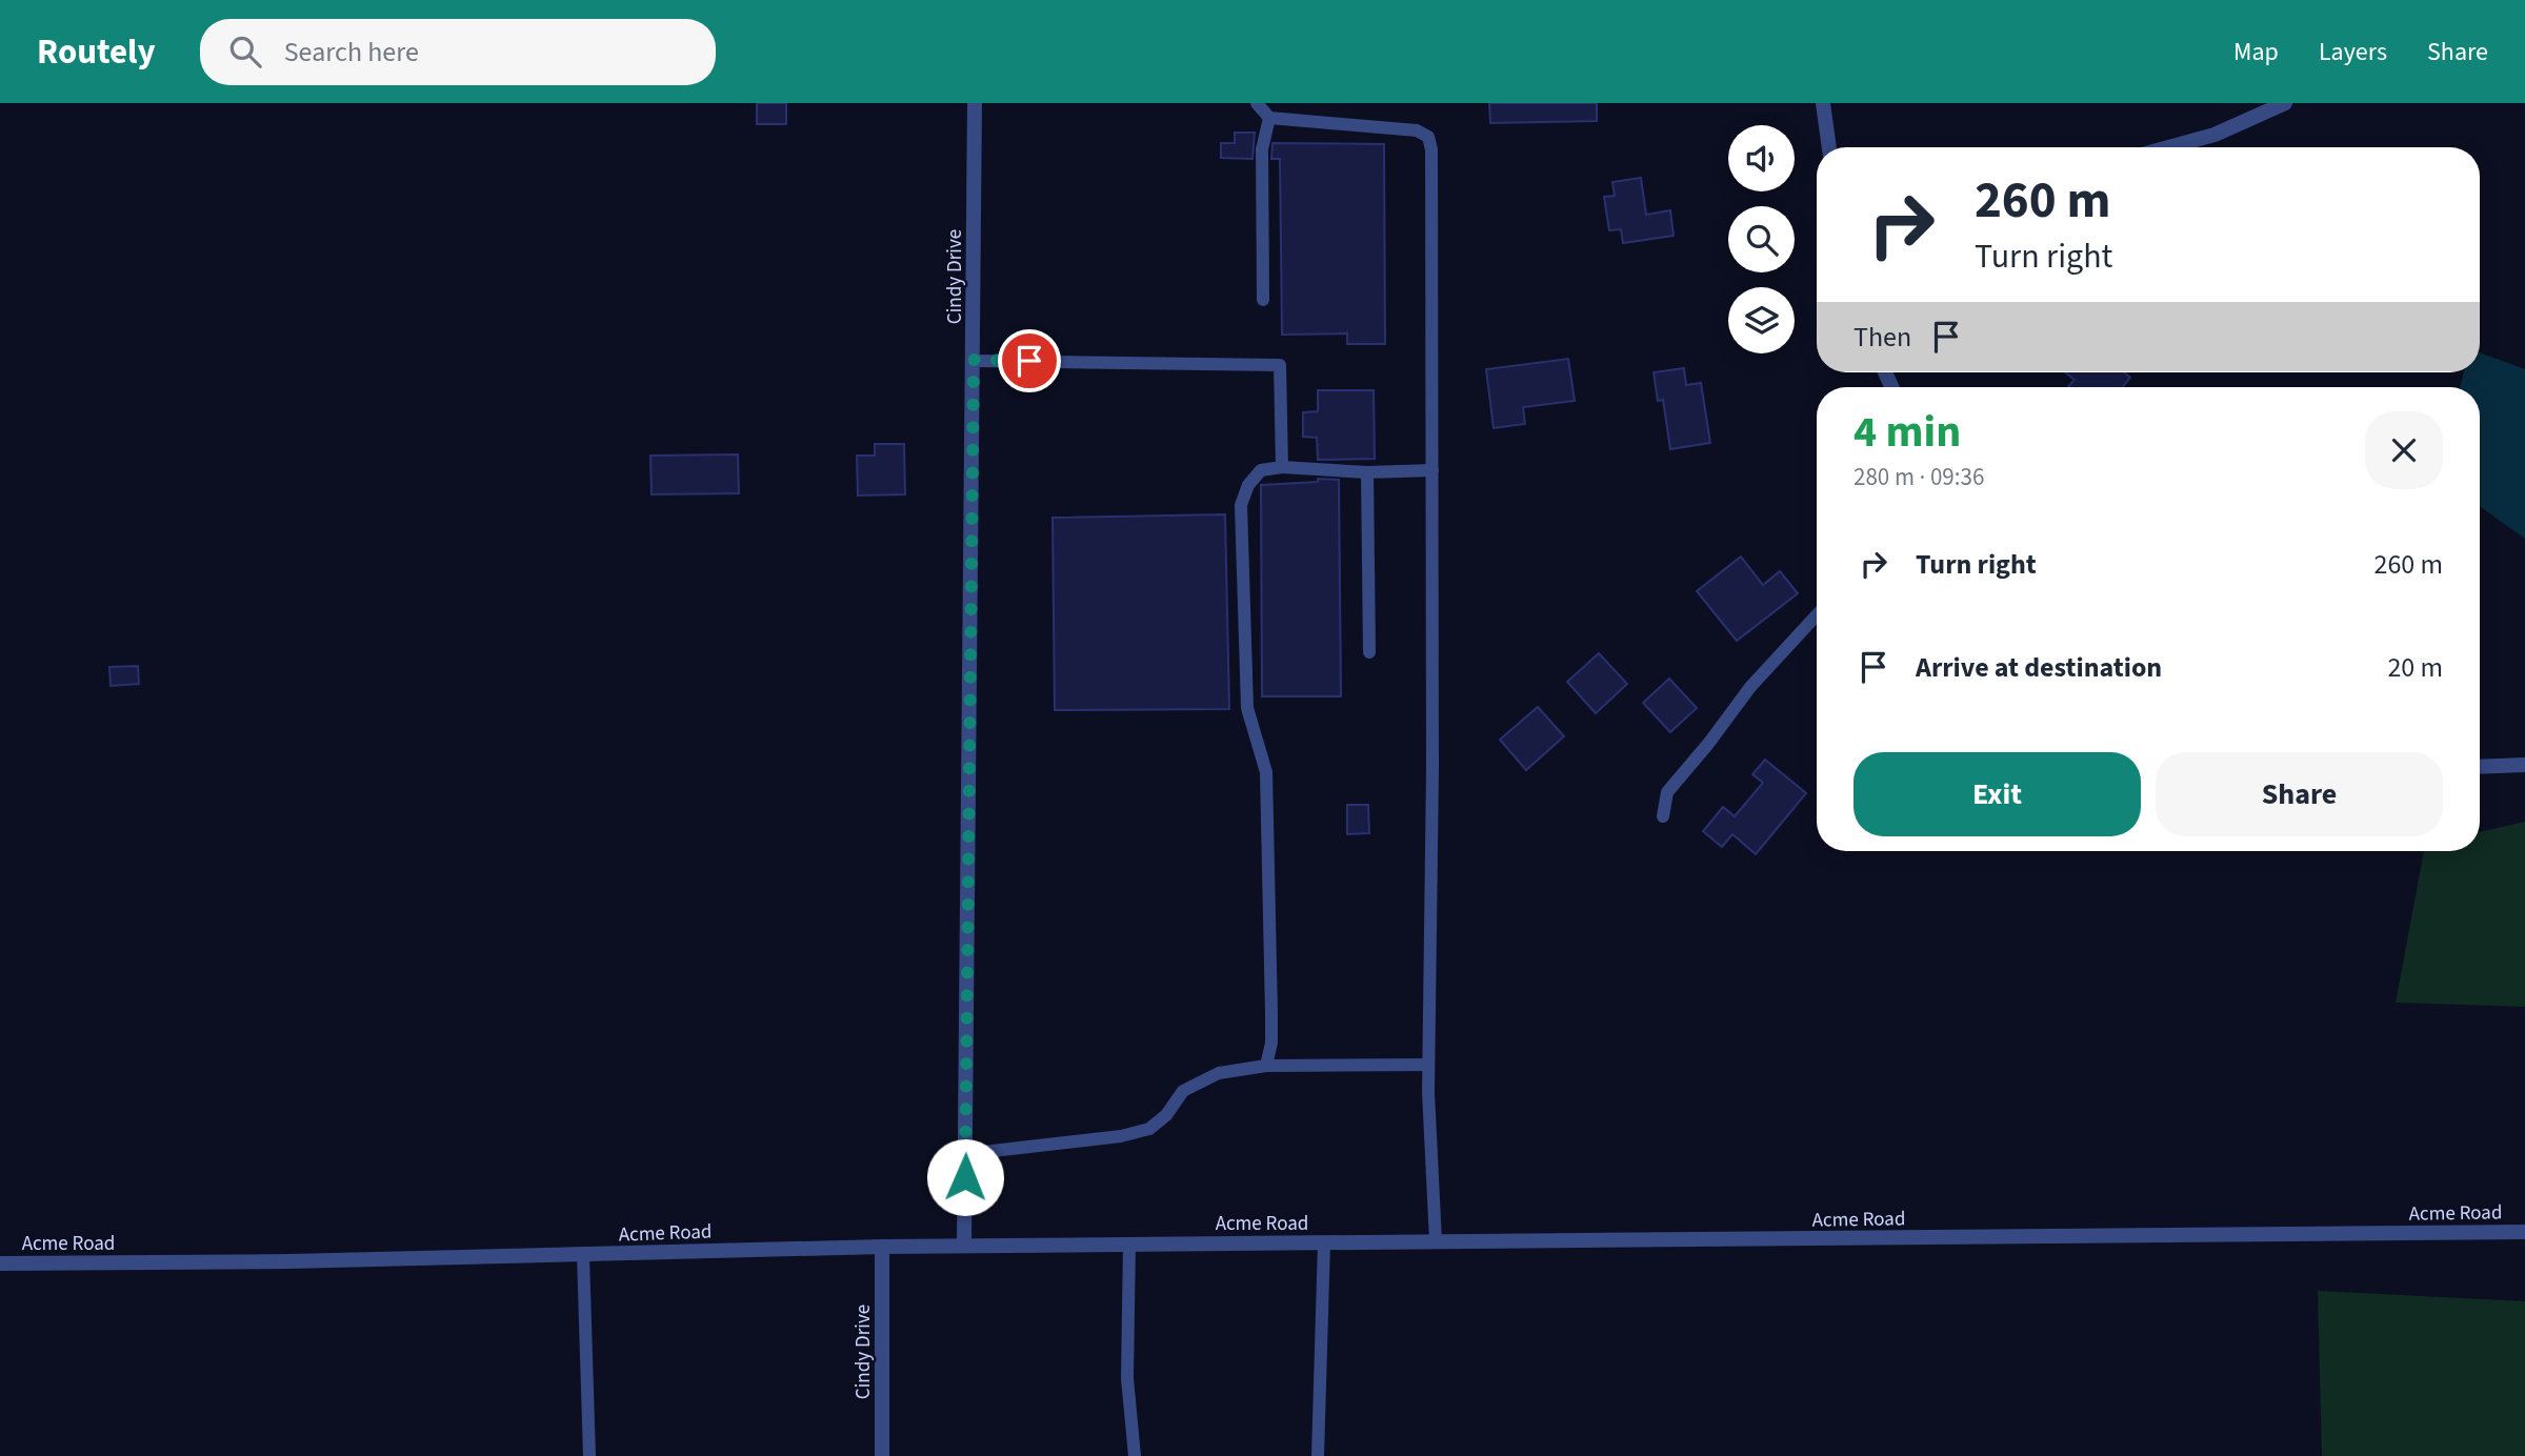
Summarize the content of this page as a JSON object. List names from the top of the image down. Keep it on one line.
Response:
{"streets":{"street":["Cindy Drive","Acme Road"]},"crossings":[["Cindy Drive","Acme Road"]],"page":{"header":"Routely","search":"Search here","nav":["Map","Layers","Share"],"turn":["260 m","Turn right"],"then":"Then","heading":["4 min","280 m · 09:36"],"list":[{"name":"Turn right","value":"260 m"},{"name":"Arrive at destination","value":"20 m"}],"buttons":["Exit","Share"]}}
